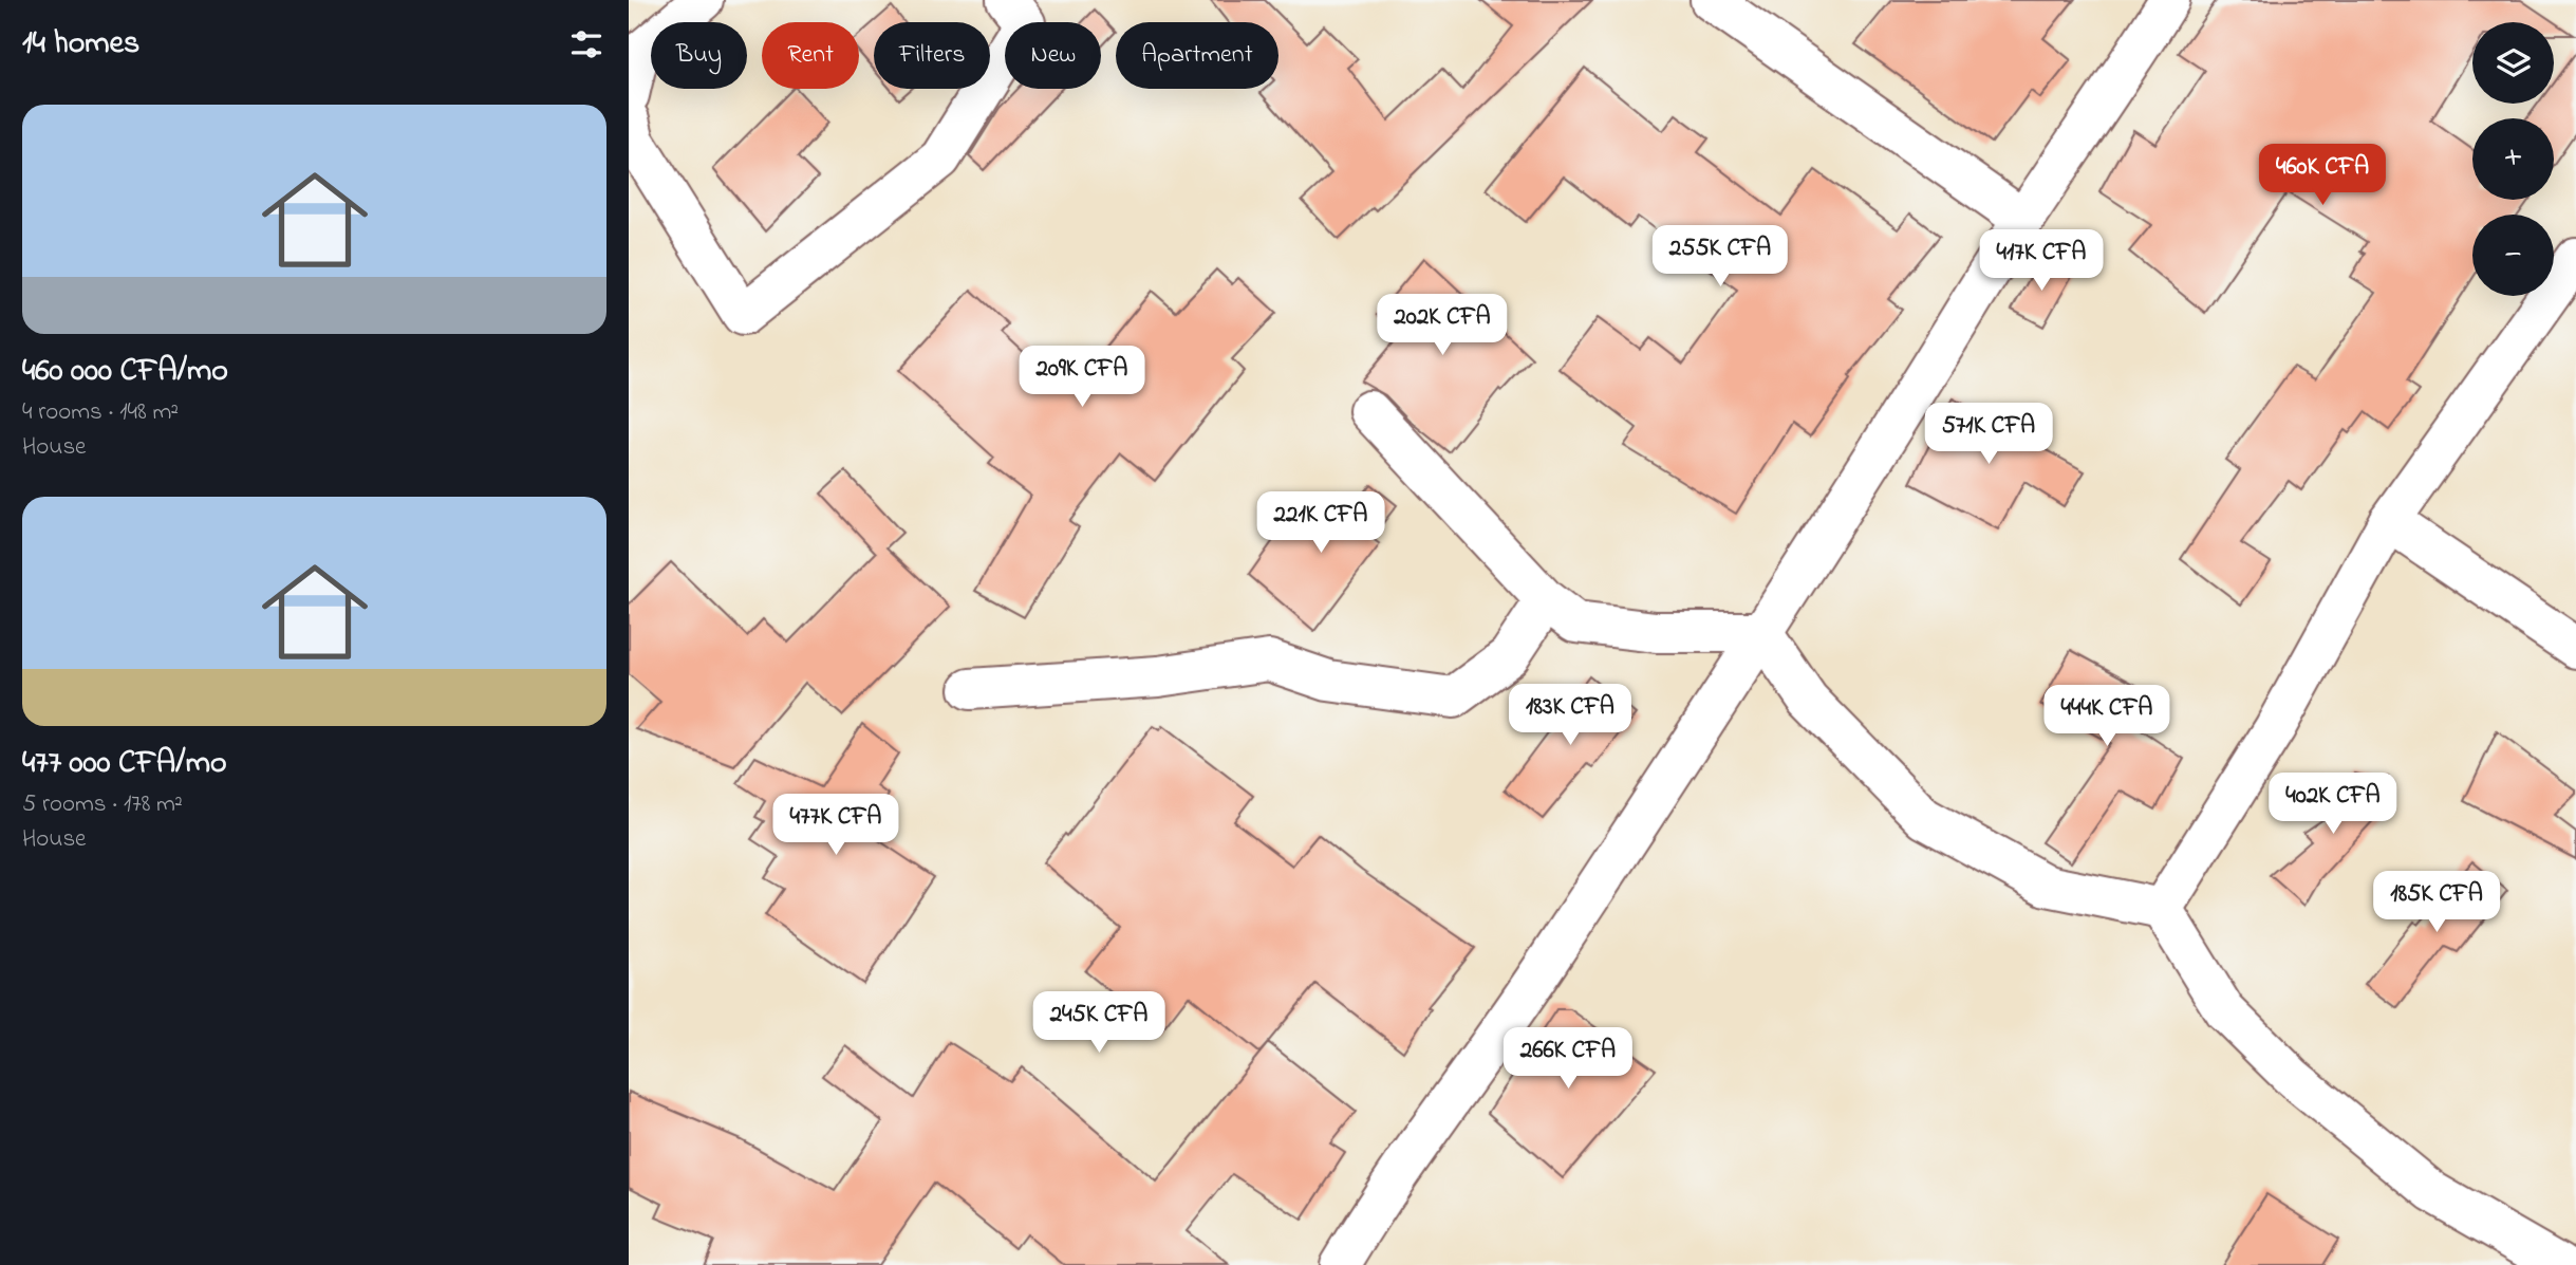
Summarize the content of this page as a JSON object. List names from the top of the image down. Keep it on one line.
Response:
{"page":{"heading":"14 homes","map_buttons":["+","−"],"chip":["Buy","Rent","Filters","New","Apartment"],"list":[{"name":"460 000 CFA/mo","note":"4 rooms · 148 m² · House"},{"name":"477 000 CFA/mo","note":"5 rooms · 178 m² · House"}],"price":["460K CFA","255K CFA","417K CFA","202K CFA","209K CFA","571K CFA","221K CFA","183K CFA","444K CFA","402K CFA","477K CFA","185K CFA","245K CFA","266K CFA"]}}
